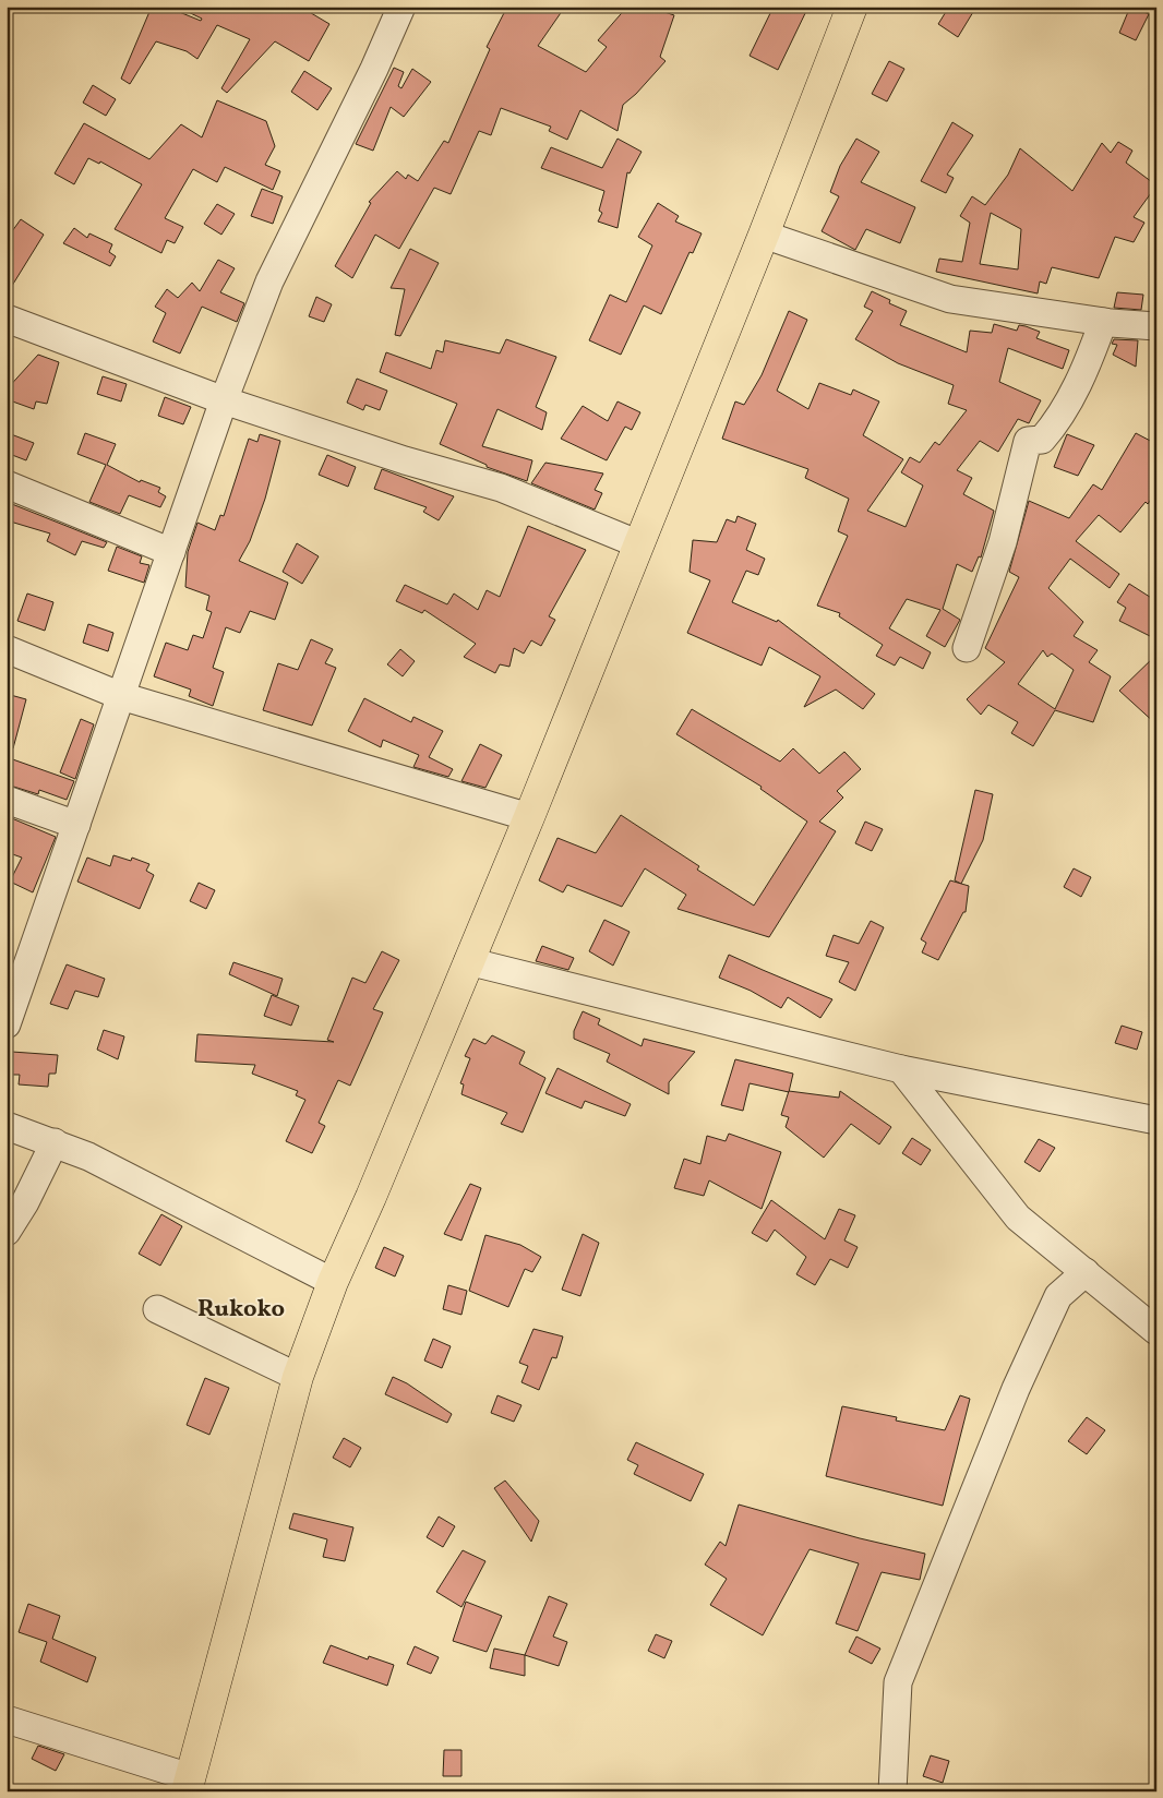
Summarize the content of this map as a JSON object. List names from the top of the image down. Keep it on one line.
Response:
{"districts":["Rukoko"]}
